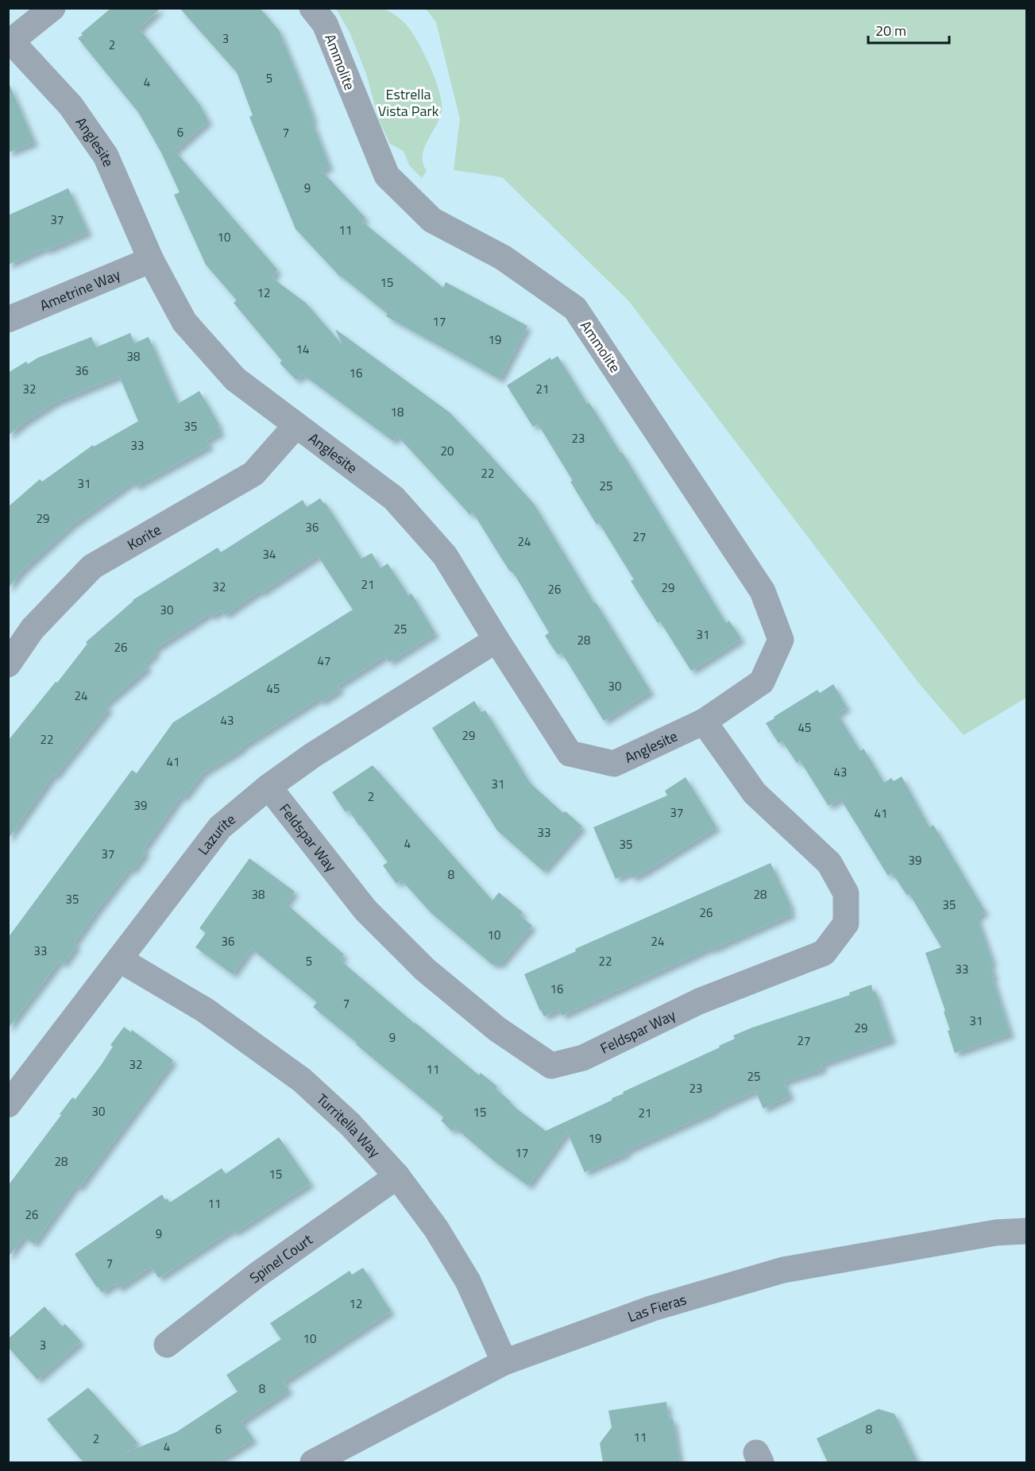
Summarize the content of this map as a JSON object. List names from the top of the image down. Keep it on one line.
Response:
{"streets":{"street":["Ammolite","Anglesite","Ametrine Way","Korite","Lazurite","Feldspar Way","Turritella Way","Spinel Court","Las Fieras"]},"crossings":[["Ammolite","Anglesite"],["Ammolite","Feldspar Way"],["Anglesite","Ametrine Way"],["Anglesite","Korite"],["Anglesite","Lazurite"],["Anglesite","Feldspar Way"],["Lazurite","Feldspar Way"],["Lazurite","Turritella Way"],["Turritella Way","Spinel Court"],["Turritella Way","Las Fieras"]],"parks":["Estrella Vista Park"],"house_numbers":["3","2","5","4","6","7","9","37","11","10","15","12","17","19","14","38","36","16","32","21","18","35","23","33","20","22","31","25","29","36","27","24","34","21","32","29","26","30","25","31","28","26","47","30","45","24","43","45","29","22","41","43","31","2","39","37","41","33","4","35","37","39","8","38","28","35","35","26","10","36","24","33","5","22","33","16","7","31","29","9","27","32","11","25","23","30","15","21","19","17","28","15","11","26","9","7","12","10","3","8","6","8","11","2","4"],"scale_bar":"20 m"}
